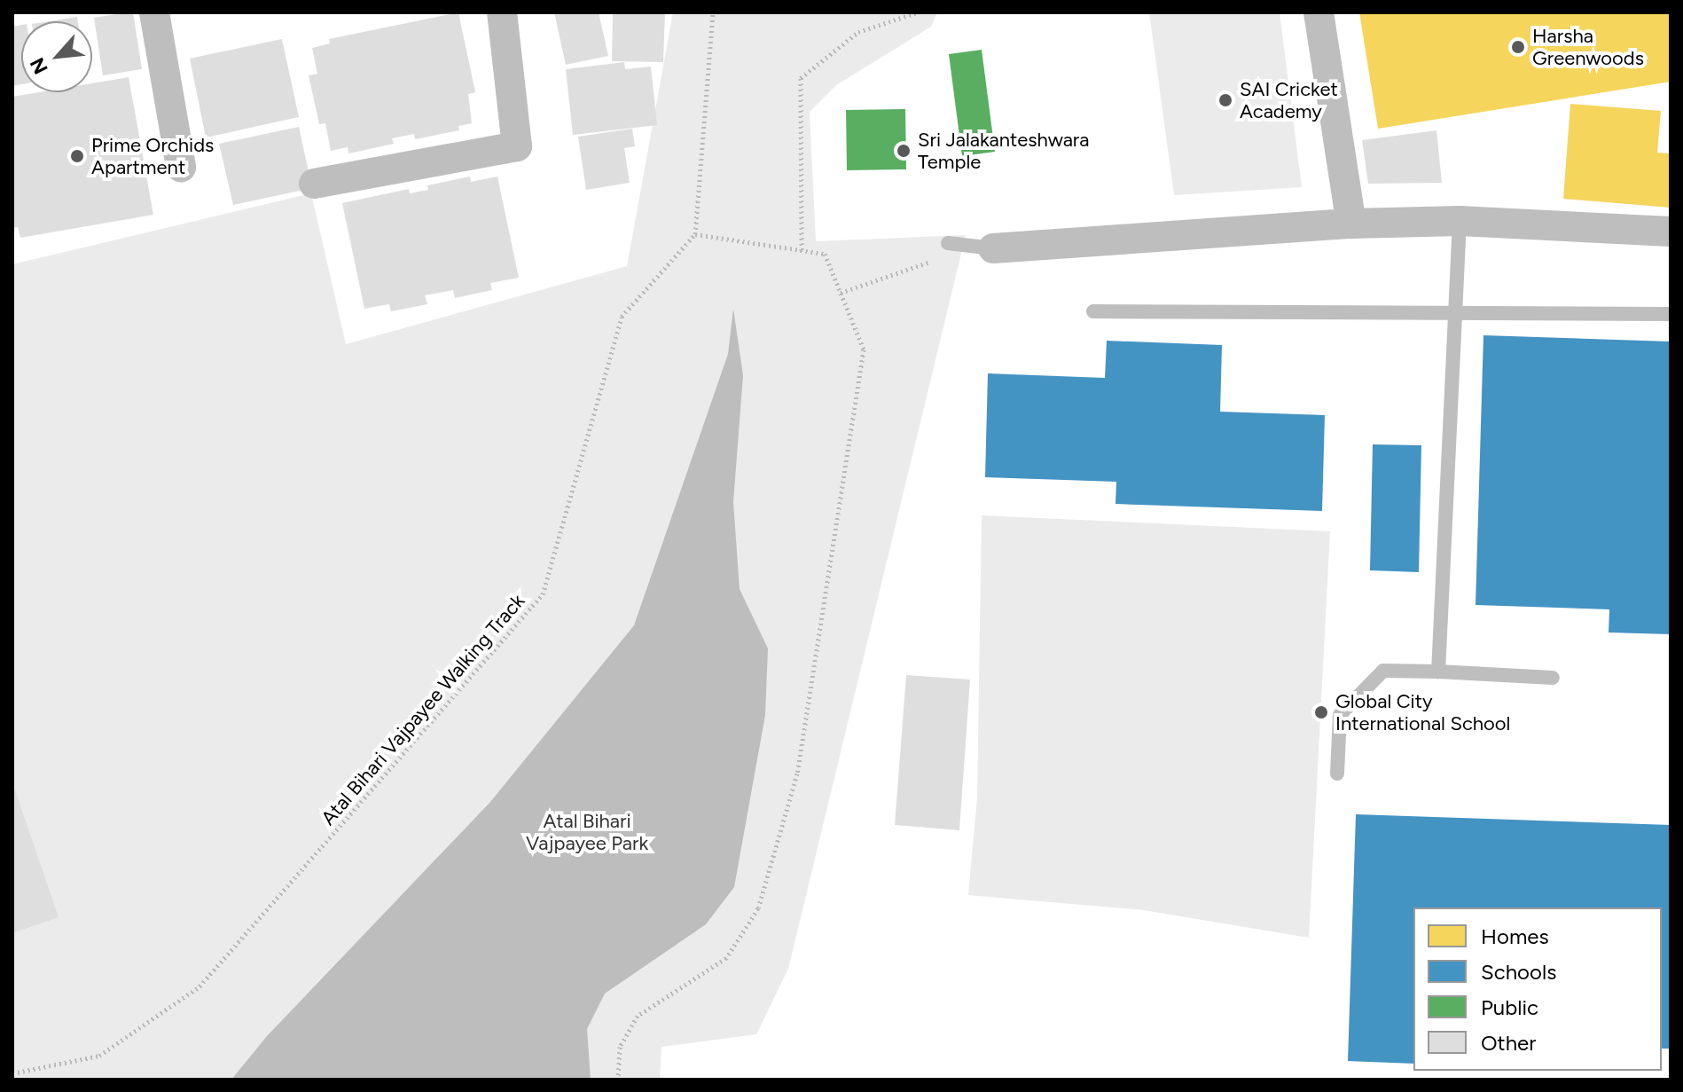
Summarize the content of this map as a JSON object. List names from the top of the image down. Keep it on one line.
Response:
{"streets":{"path":["Atal Bihari Vajpayee Walking Track"]},"parks":["Atal Bihari Vajpayee Park"],"places":["Harsha Greenwoods","SAI Cricket Academy","Sri Jalakanteshwara Temple","Prime Orchids Apartment","Global City International School"],"legend":["Homes","Schools","Public","Other"],"north":"bottom left"}
